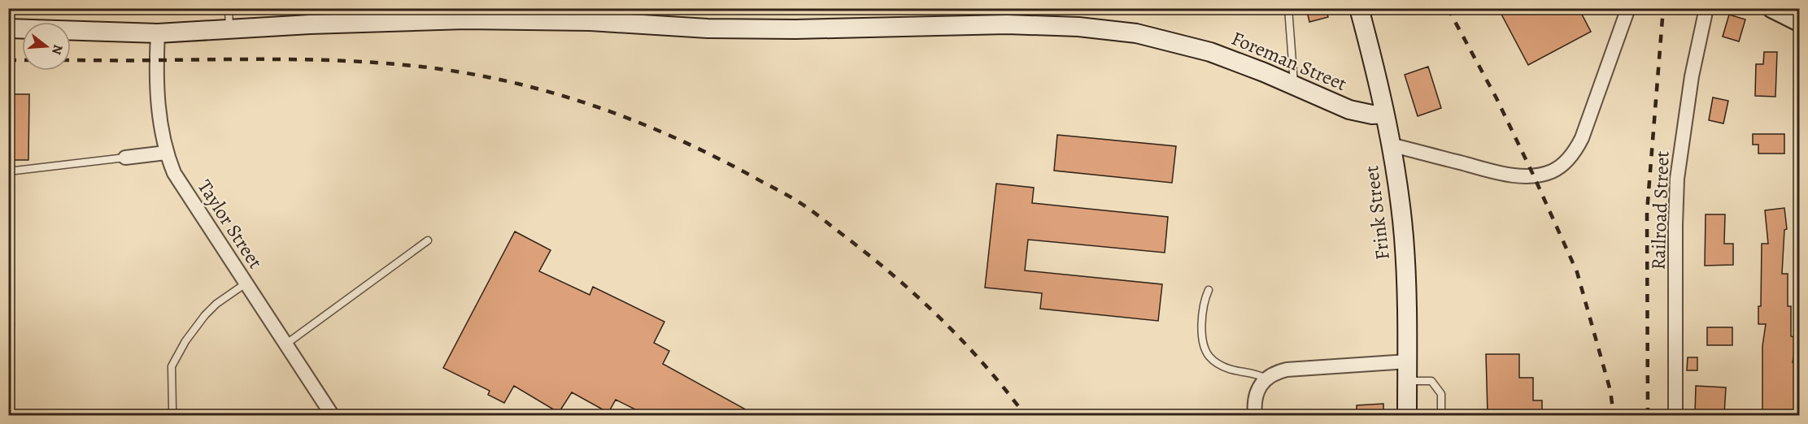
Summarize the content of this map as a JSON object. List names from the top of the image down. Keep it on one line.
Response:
{"streets":{"street":["Foreman Street","Railroad Street","Frink Street","Taylor Street"]},"crossings":[["Foreman Street","Frink Street"],["Foreman Street","Taylor Street"]],"north":"right"}
